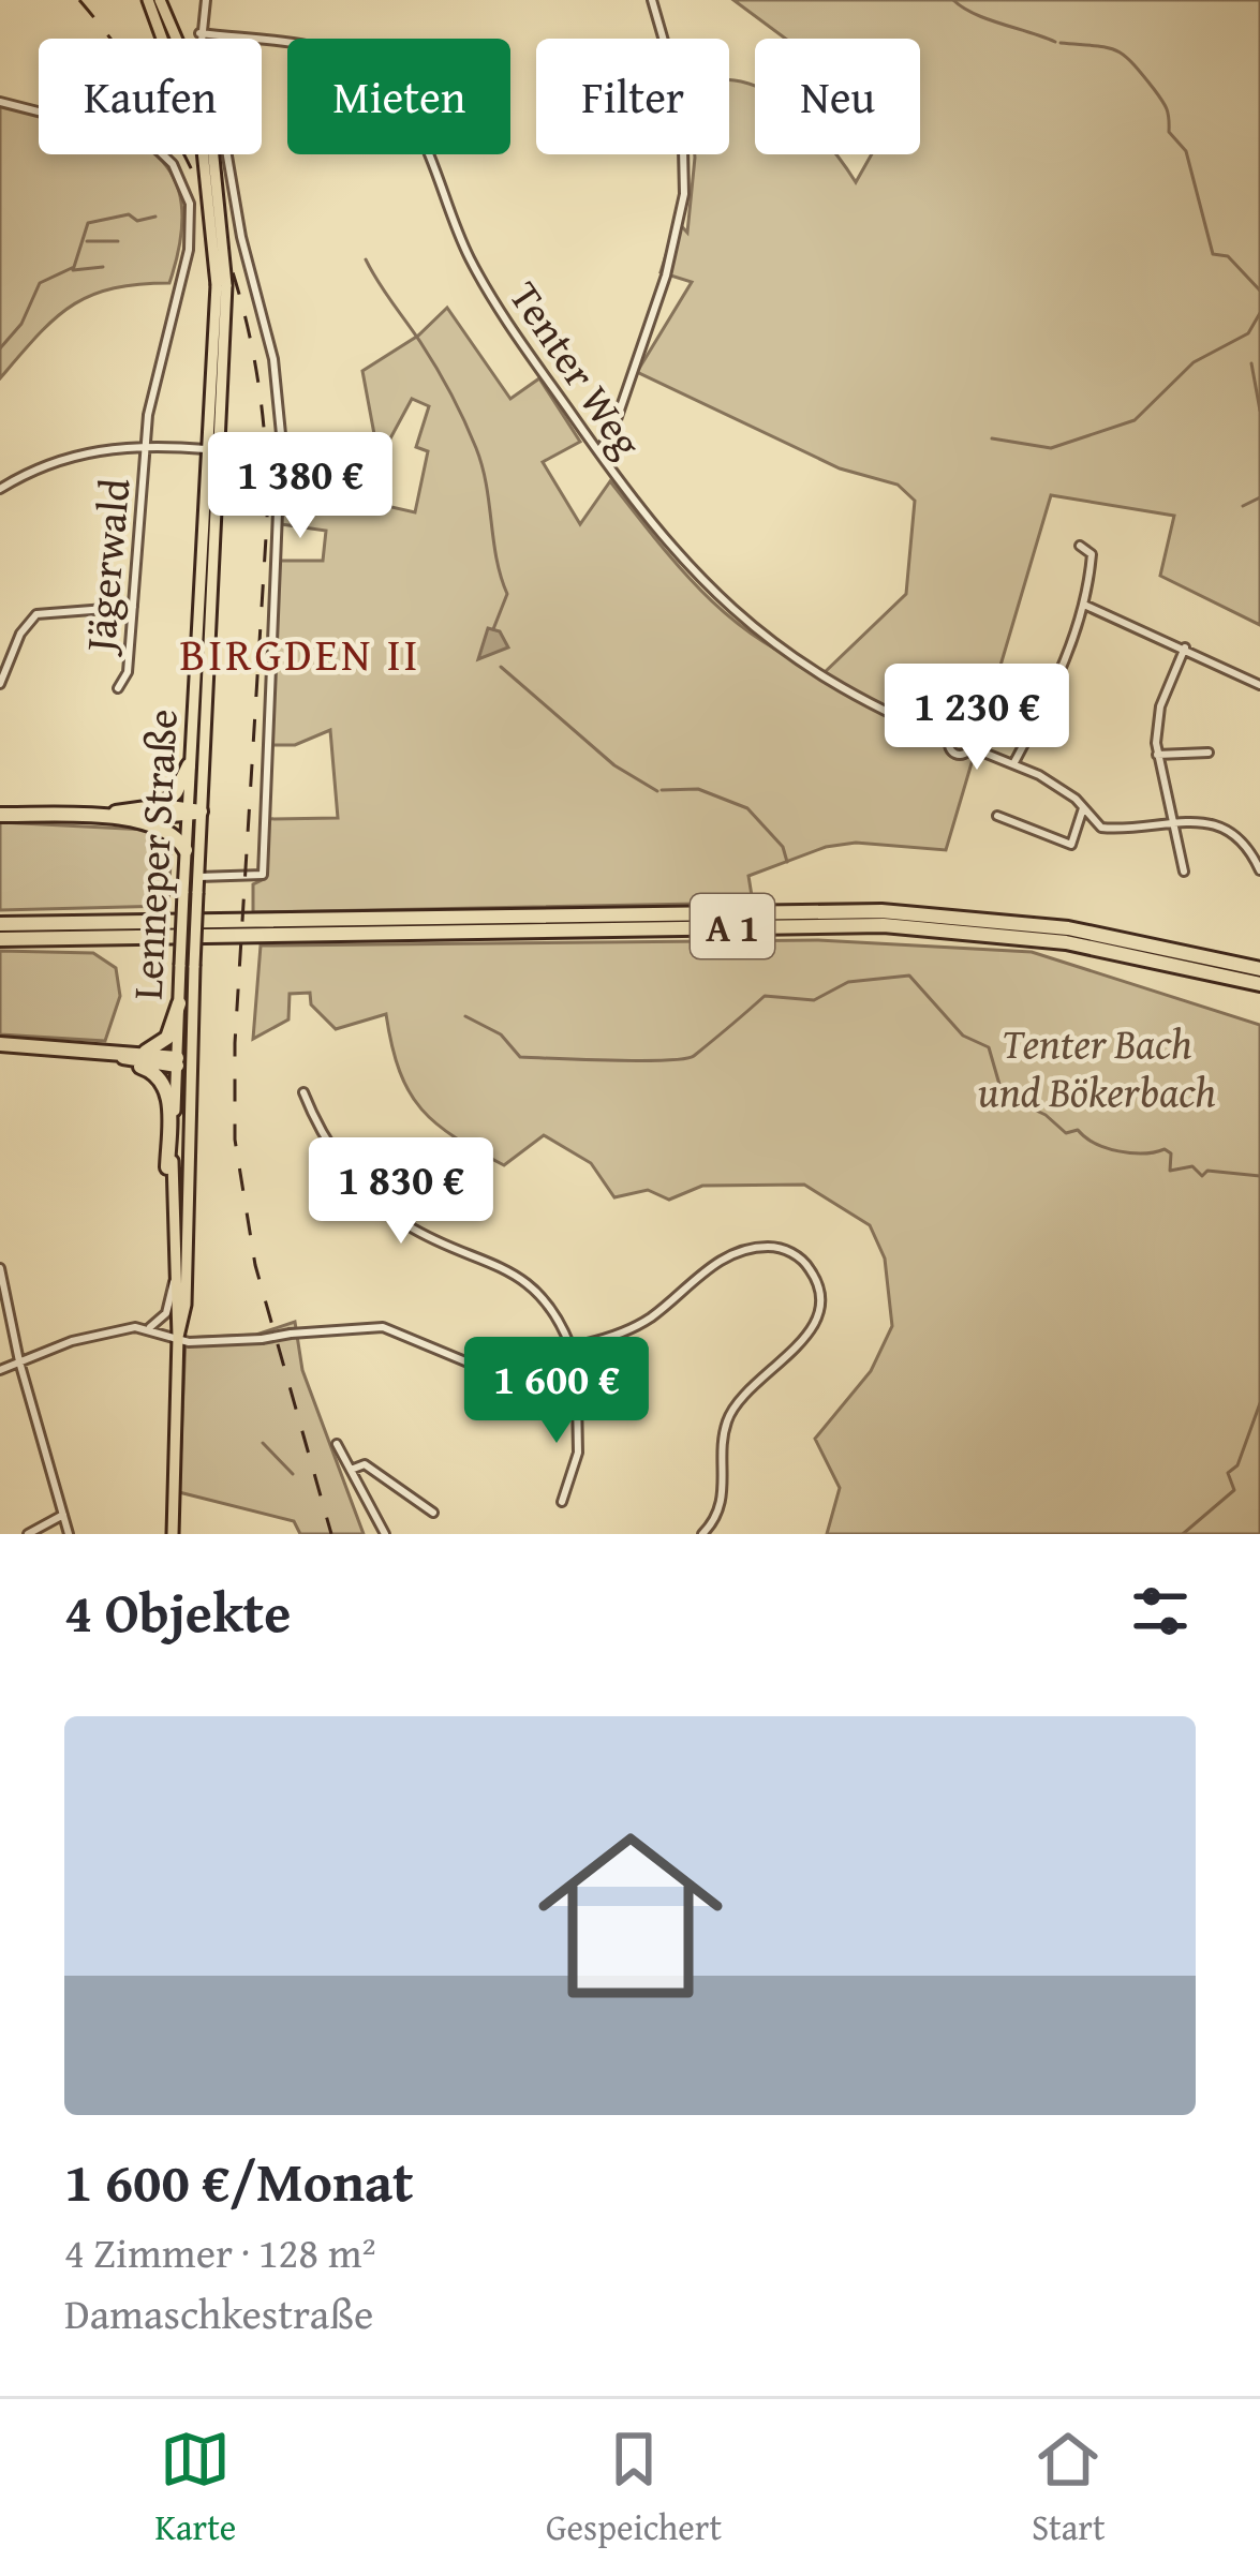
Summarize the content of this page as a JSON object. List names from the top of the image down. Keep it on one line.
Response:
{"streets":{"highway":["A 1"],"main road":["Lenneper Straße"],"street":["Tenter Weg","Jägerwald"]},"crossings":[["Jägerwald","Lenneper Straße"]],"districts":["BIRGDEN II"],"parks":["Tenter Bach und Bökerbach"],"page":{"chip":["Kaufen","Mieten","Filter","Neu"],"price":["1 380 €","1 230 €","1 830 €","1 600 €"],"heading":"4 Objekte","list":[{"name":"1 600 €/Monat","note":"4 Zimmer · 128 m² · Damaschkestraße"}],"tabs":["Karte","Gespeichert","Start"]}}
